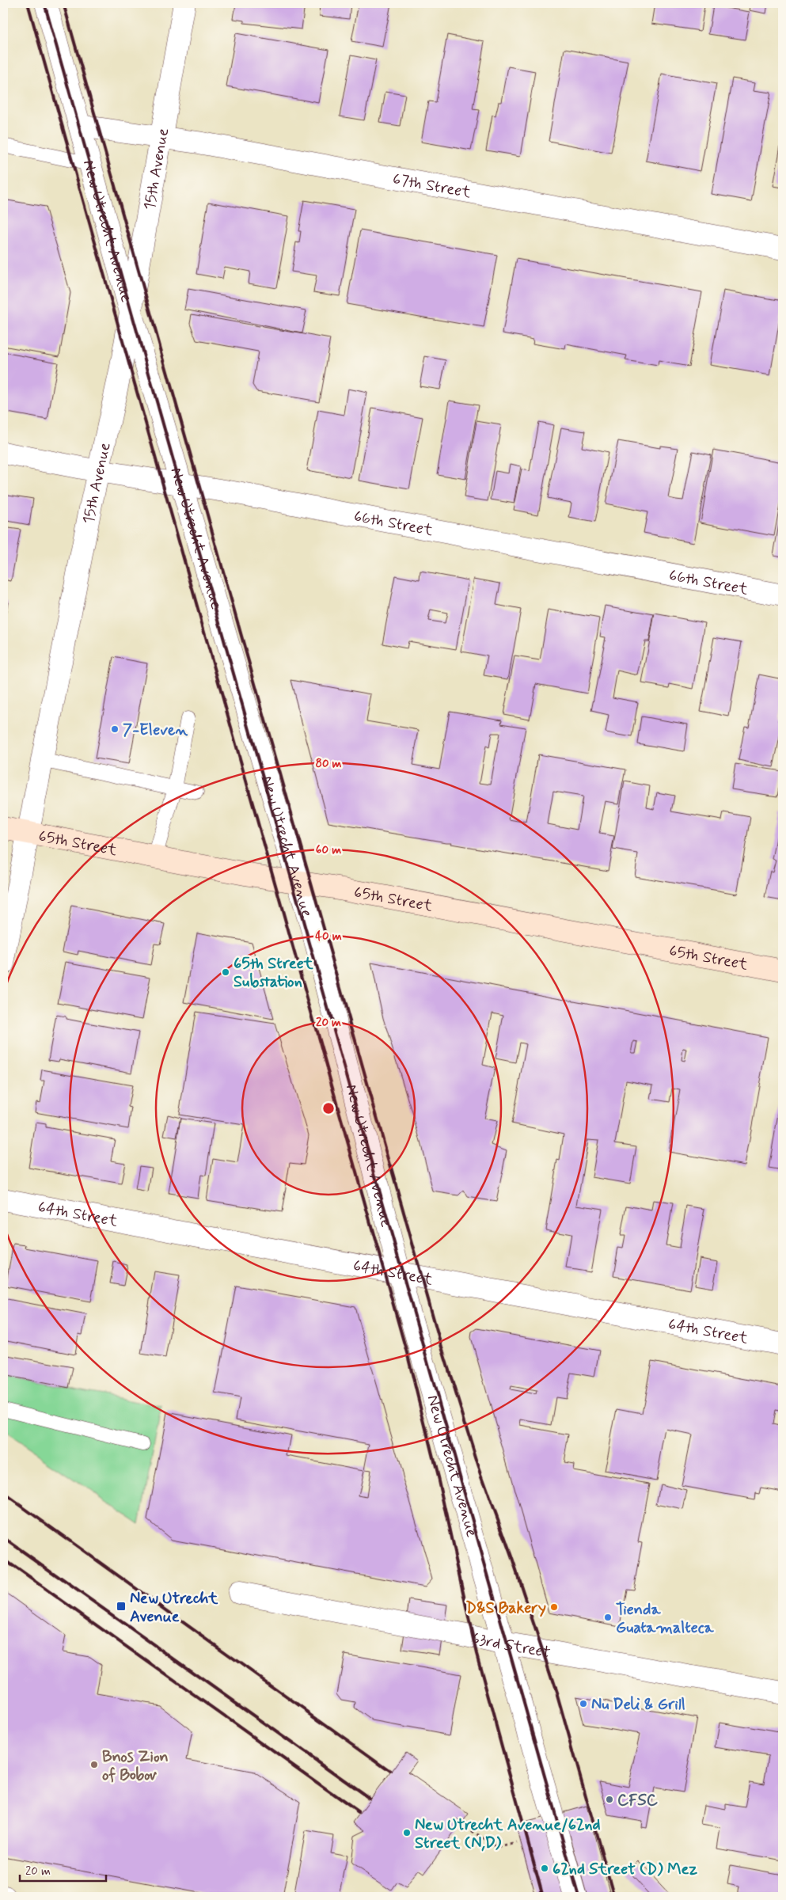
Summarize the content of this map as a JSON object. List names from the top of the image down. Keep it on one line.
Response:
{"streets":{"main road":["65th Street"],"street":["15th Avenue","67th Street","New Utrecht Avenue","66th Street","64th Street","63rd Street"]},"crossings":[["15th Avenue","67th Street"],["15th Avenue","New Utrecht Avenue"],["15th Avenue","66th Street"],["15th Avenue","65th Street"],["67th Street","New Utrecht Avenue"],["New Utrecht Avenue","66th Street"],["New Utrecht Avenue","65th Street"],["New Utrecht Avenue","64th Street"],["New Utrecht Avenue","63rd Street"]],"places":{"other":["7-Eleven","65th Street Substation","D&S Bakery","Tienda Guatamalteca","Nu Deli & Grill","Bnos Zion of Bobov","CFSC","New Utrecht Avenue/62nd Street (N,D)","62nd Street (D) Mez"],"transit":["New Utrecht Avenue"]},"scale_bar":"20 m","rings":["80 m","60 m","40 m","20 m"]}
